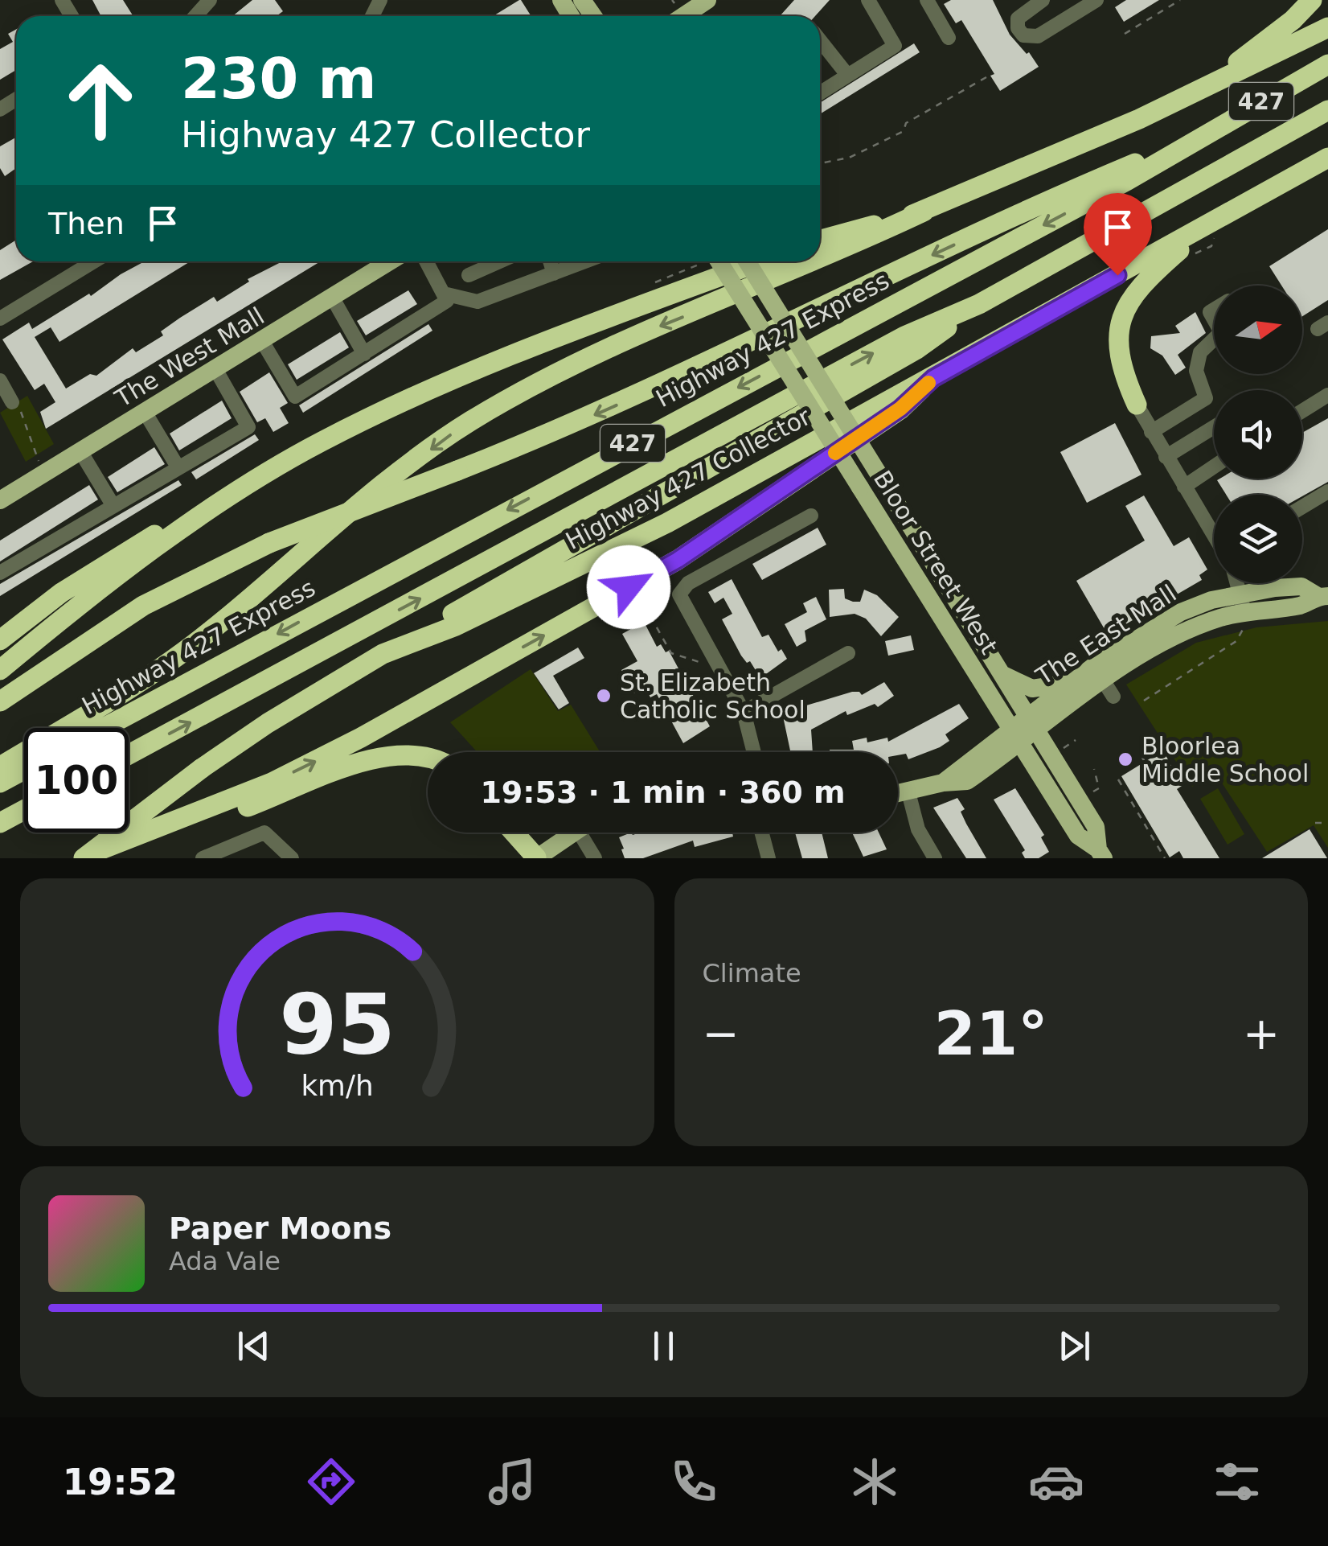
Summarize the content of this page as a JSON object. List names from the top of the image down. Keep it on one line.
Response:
{"streets":{"highway":["427","Highway 427 Express","Highway 427 Collector"],"main road":["The West Mall","Bloor Street West","The East Mall"]},"crossings":[["Bloor Street West","The East Mall"]],"places":["St. Elizabeth Catholic School","Bloorlea Middle School"],"north":"right","page":{"turn":["230 m","Highway 427 Collector"],"then":"Then","limit":"100","trip":"19:53 · 1 min · 360 m","tile":"Climate","heat":["−","21°","+"],"song":["Paper Moons","Ada Vale"],"tabs":"19:52","gauge":["95","km/h"]}}
